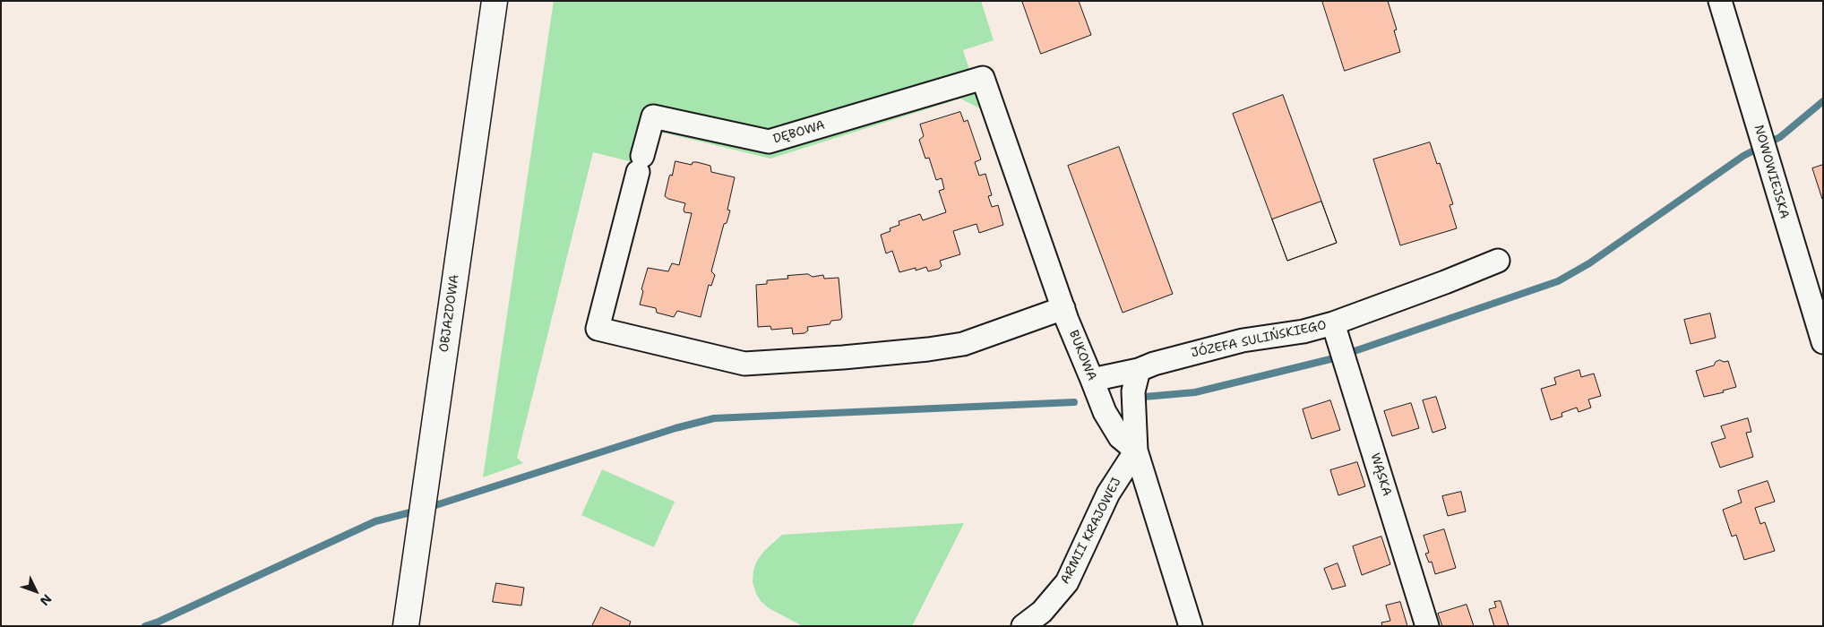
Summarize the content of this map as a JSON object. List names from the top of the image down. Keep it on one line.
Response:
{"streets":{"main road":["OBJAZDOWA"],"street":["DĘBOWA","NOWOWIEJSKA","JÓZEFA SULIŃSKIEGO","BUKOWA","WĄSKA","ARMII KRAJOWEJ"]},"crossings":[["DĘBOWA","BUKOWA"],["JÓZEFA SULIŃSKIEGO","BUKOWA"],["JÓZEFA SULIŃSKIEGO","WĄSKA"],["BUKOWA","ARMII KRAJOWEJ"]],"north":"bottom right"}
